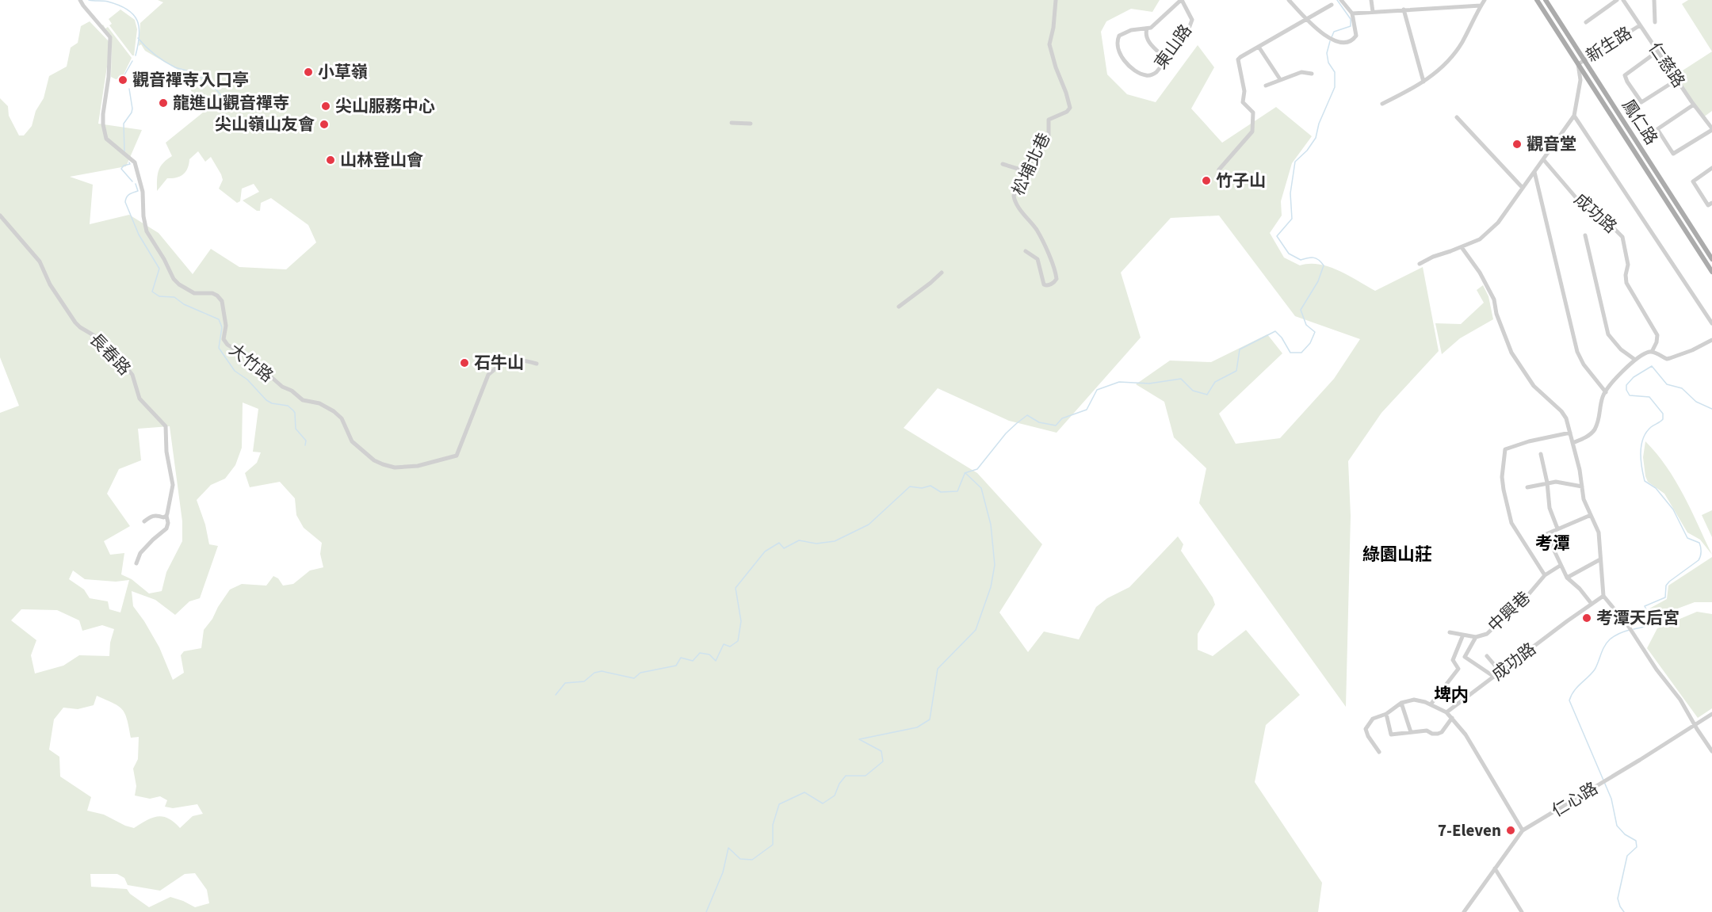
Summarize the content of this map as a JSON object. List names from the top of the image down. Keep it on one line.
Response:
{"streets":{"main road":["鳳仁路"],"street":["新生路","東山路","仁慈路","松埔北巷","成功路","長春路","大竹路","中興巷","仁心路"]},"crossings":[["新生路","仁慈路"],["新生路","鳳仁路"],["鳳仁路","成功路"]],"districts":["考潭","綠園山莊","埤内"],"places":["小草嶺","觀音禪寺入口亭","龍進山觀音禪寺","尖山服務中心","尖山嶺山友會","觀音堂","山林登山會","竹子山","石牛山","考潭天后宮","7-Eleven"]}
